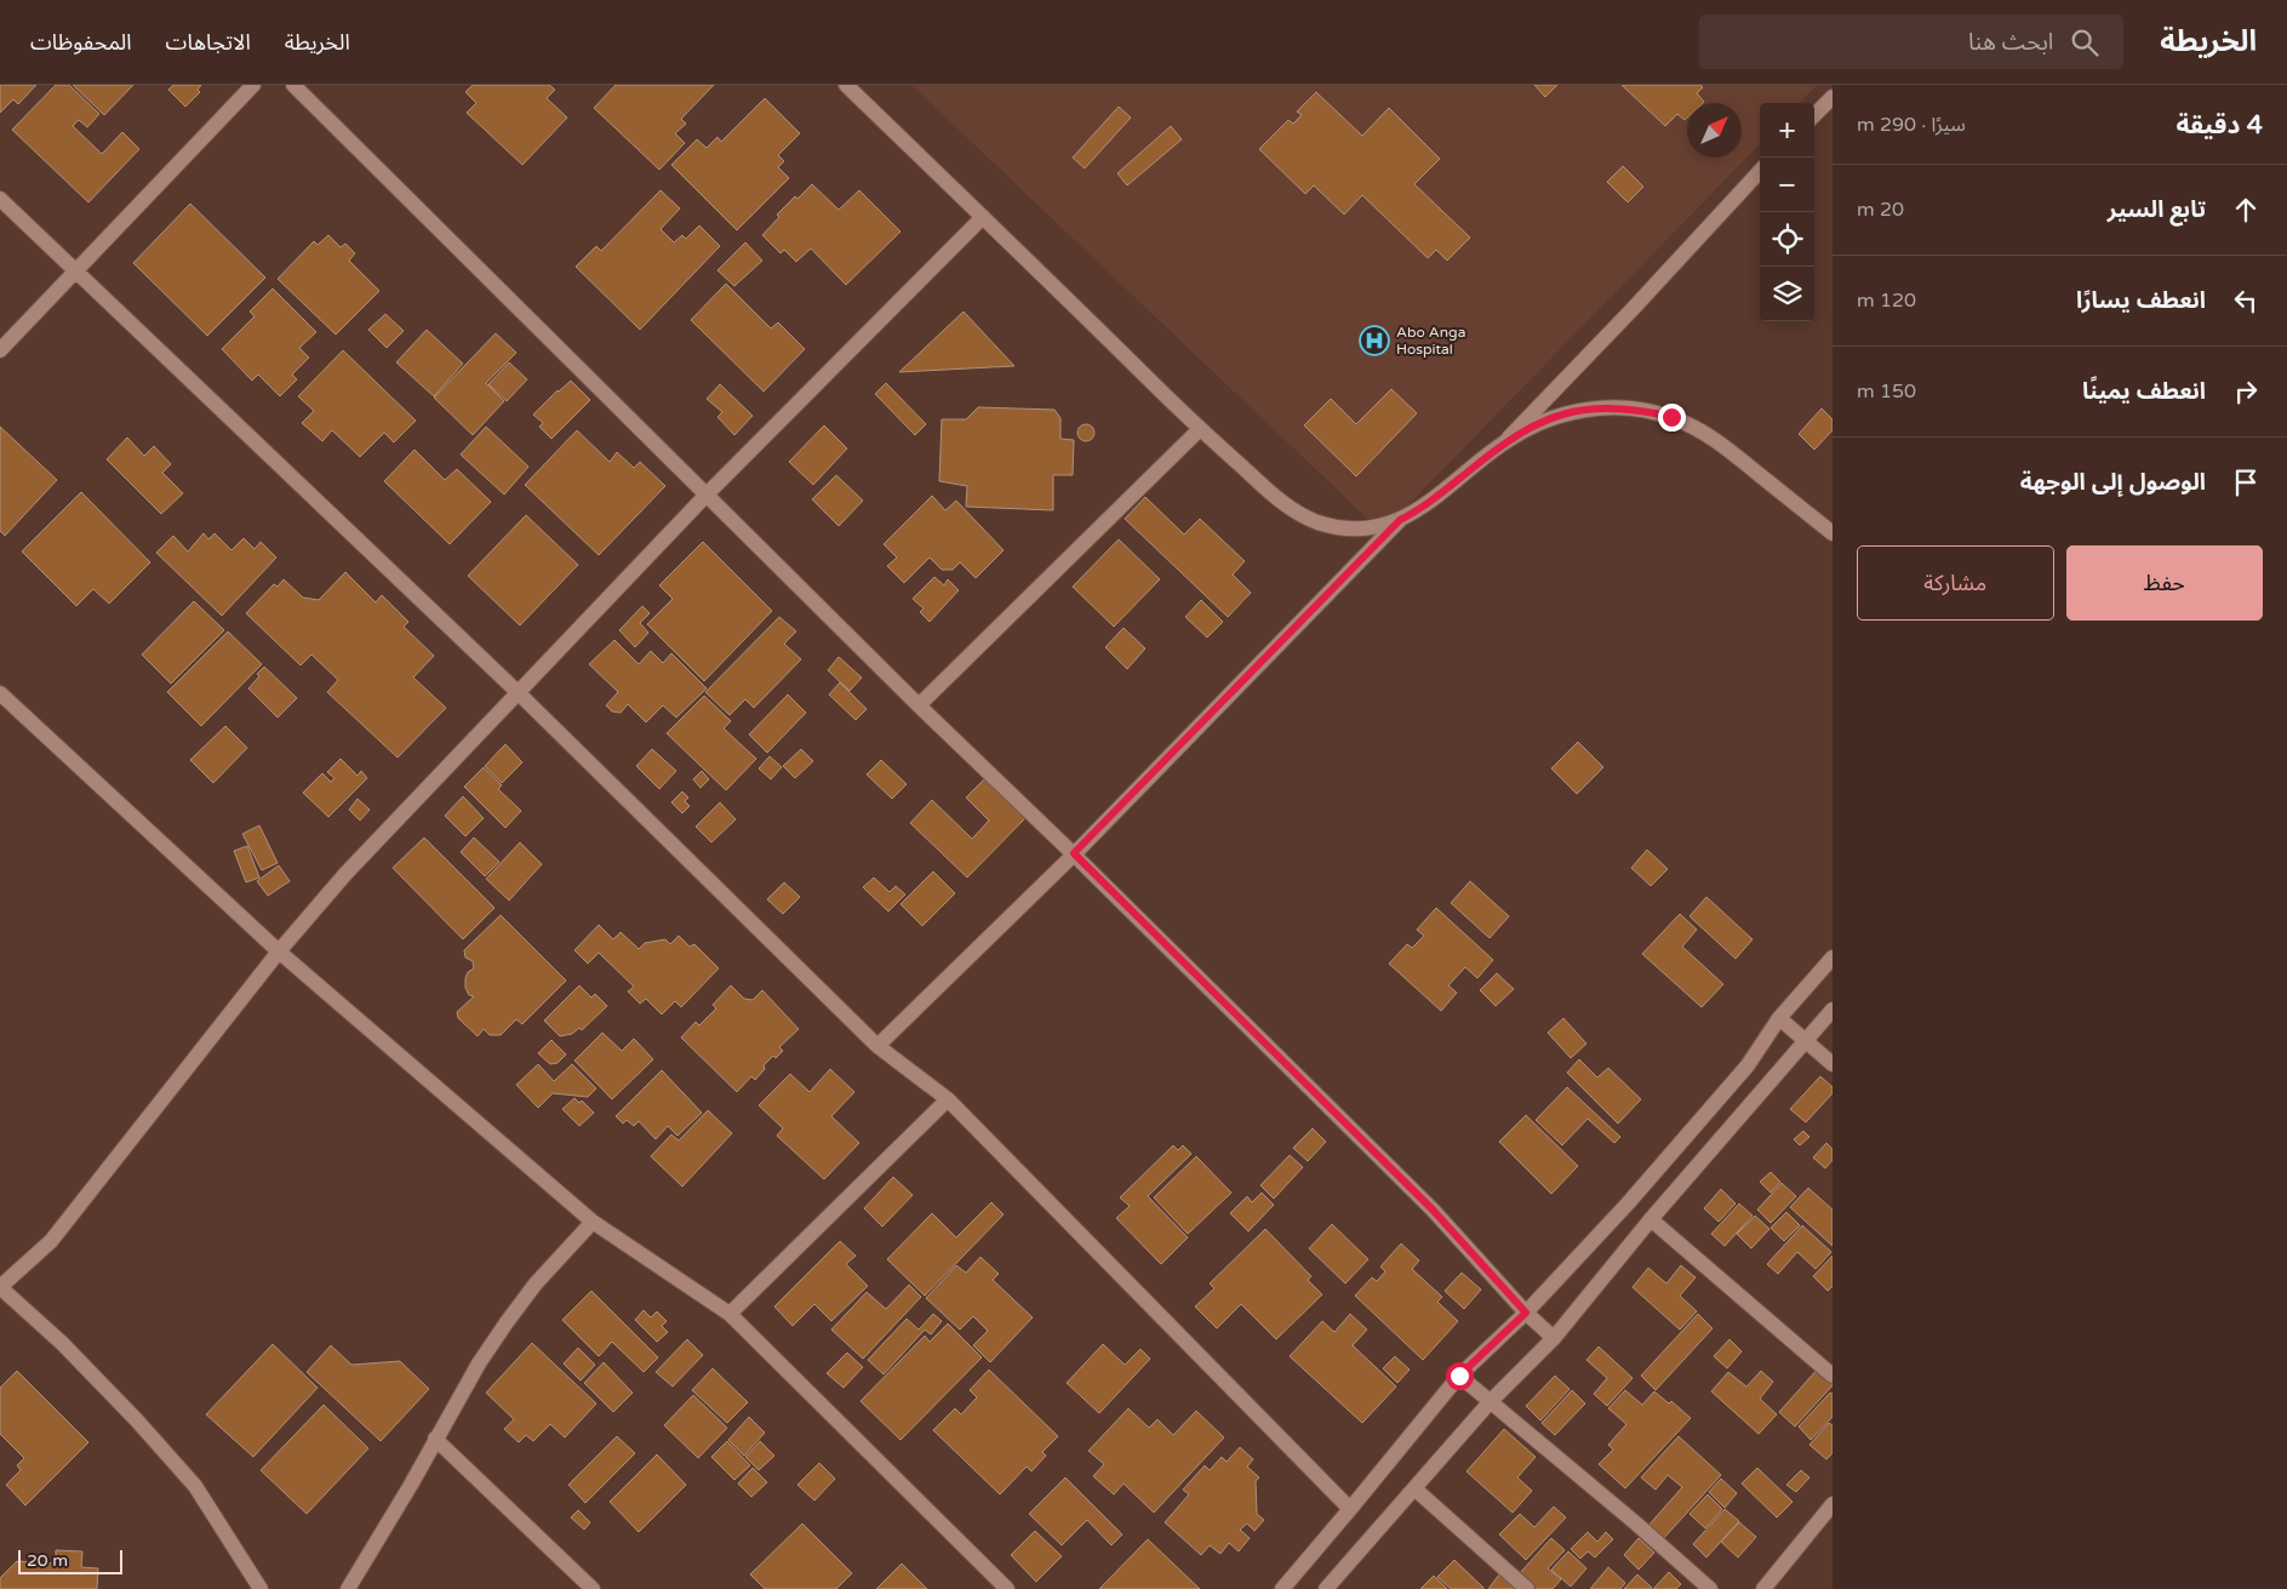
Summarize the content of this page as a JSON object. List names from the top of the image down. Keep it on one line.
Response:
{"places":{"hospital":["Abo Anga Hospital"]},"scale_bar":"20 m","north":"top right","page":{"header":"الخريطة","search":"ابحث هنا","nav":["الخريطة","الاتجاهات","المحفوظات"],"heading":["4 دقيقة","سيرًا · 290 m"],"map_buttons":["+","−"],"list":[["تابع السير","20 m"],["انعطف يسارًا","120 m"],["انعطف يمينًا","150 m"],"الوصول إلى الوجهة"],"buttons":["حفظ","مشاركة"],"scale":"20 m"}}
